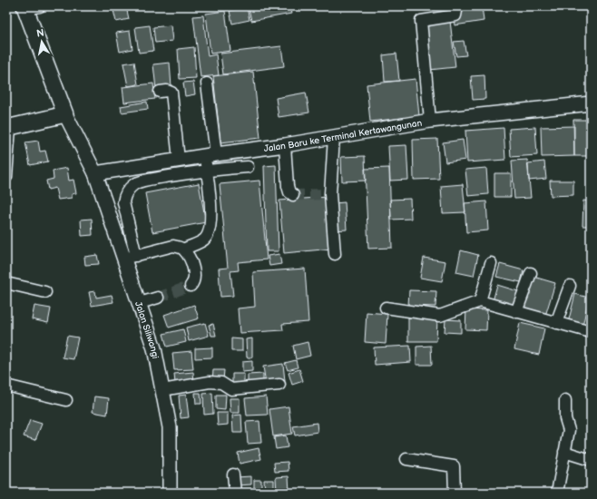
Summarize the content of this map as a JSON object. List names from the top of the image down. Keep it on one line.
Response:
{"streets":{"main road":["Jalan Baru ke Terminal Kertawangunan","Jalan Siliwangi"]},"crossings":[["Jalan Baru ke Terminal Kertawangunan","Jalan Siliwangi"]],"north":"top"}
